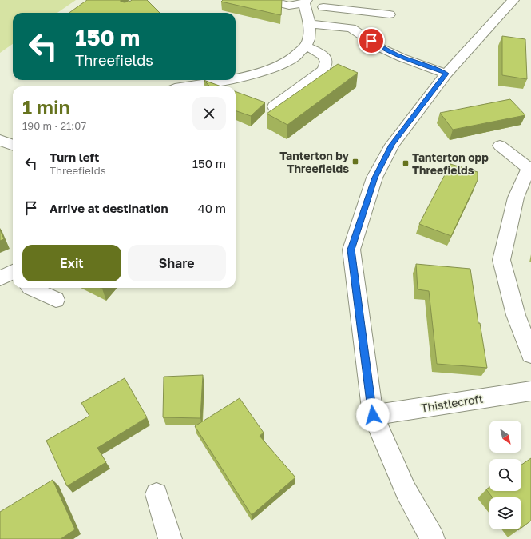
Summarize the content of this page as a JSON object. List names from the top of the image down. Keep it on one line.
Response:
{"streets":{"street":["Thistlecroft"]},"places":{"transit":["Tanterton by Threefields","Tanterton opp Threefields"]},"north":"bottom right","page":{"turn":["150 m","Threefields"],"heading":["1 min","190 m · 21:07"],"list":[{"name":"Turn left","note":"Threefields","value":"150 m"},{"name":"Arrive at destination","value":"40 m"}],"buttons":["Exit","Share"]}}
